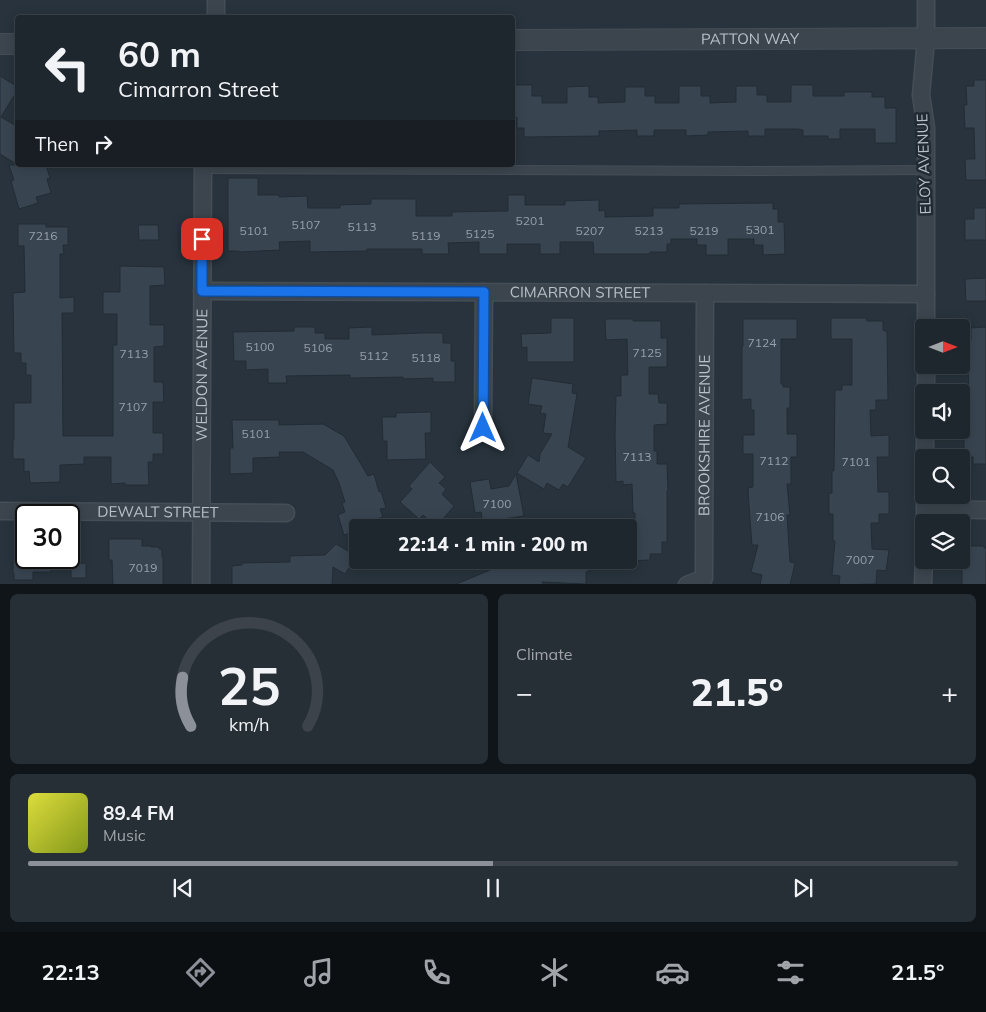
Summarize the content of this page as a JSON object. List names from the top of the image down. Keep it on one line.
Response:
{"streets":{"street":["PATTON WAY","ELOY AVENUE","CIMARRON STREET","WELDON AVENUE","BROOKSHIRE AVENUE","DEWALT STREET"]},"crossings":[["PATTON WAY","ELOY AVENUE"],["ELOY AVENUE","CIMARRON STREET"],["CIMARRON STREET","WELDON AVENUE"],["CIMARRON STREET","BROOKSHIRE AVENUE"],["WELDON AVENUE","DEWALT STREET"]],"house_numbers":["5201","5107","5113","5301","5101","5207","5213","5219","5125","7216","5119","7124","5100","5106","7125","7113","5112","5118","7107","5101","7113","7112","7101","7100","7106","7007","7019"],"north":"right","page":{"turn":["60 m","Cimarron Street"],"then":"Then","limit":"30","trip":"22:14 · 1 min · 200 m","tile":"Climate","heat":["−","21.5°","+"],"song":["89.4 FM","Music"],"tabs":["22:13","21.5°"],"gauge":["25","km/h"]}}
